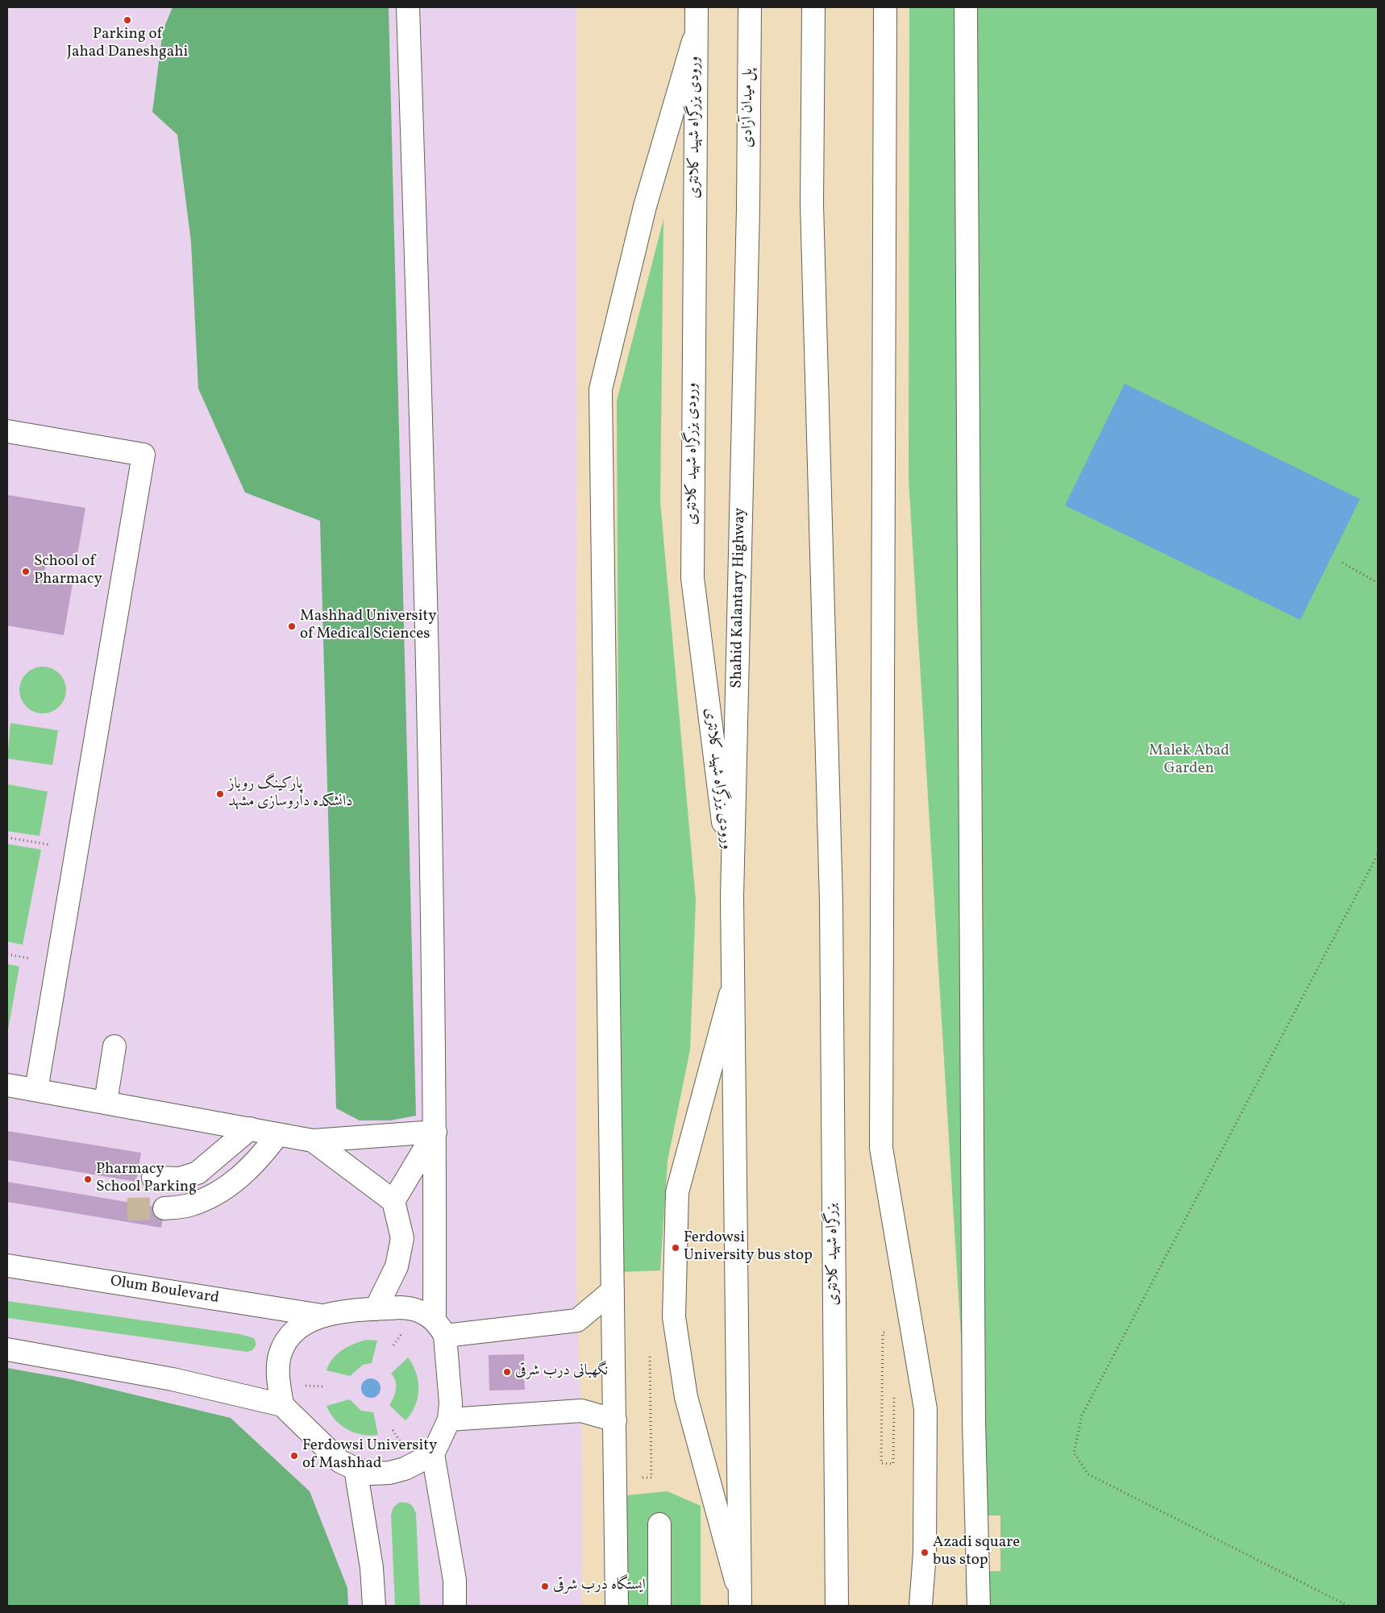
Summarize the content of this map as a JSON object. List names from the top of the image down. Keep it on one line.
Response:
{"streets":{"main road":["پل میدان آزادی","ورودی بزرگراه شهید کلانتری","Shahid Kalantary Highway","Olum Boulevard"]},"crossings":[["پل میدان آزادی","Shahid Kalantary Highway"],["ورودی بزرگراه شهید کلانتری","Shahid Kalantary Highway"]],"parks":["Malek Abad Garden"],"places":["Parking of Jahad Daneshgahi","School of Pharmacy","Mashhad University of Medical Sciences","پارکینگ روباز دانشکده داروسازی مشهد","Pharmacy School Parking","Ferdowsi University bus stop","نگهبانی درب شرقی","Ferdowsi University of Mashhad","Azadi square bus stop","ایستگاه درب شرقی"]}
